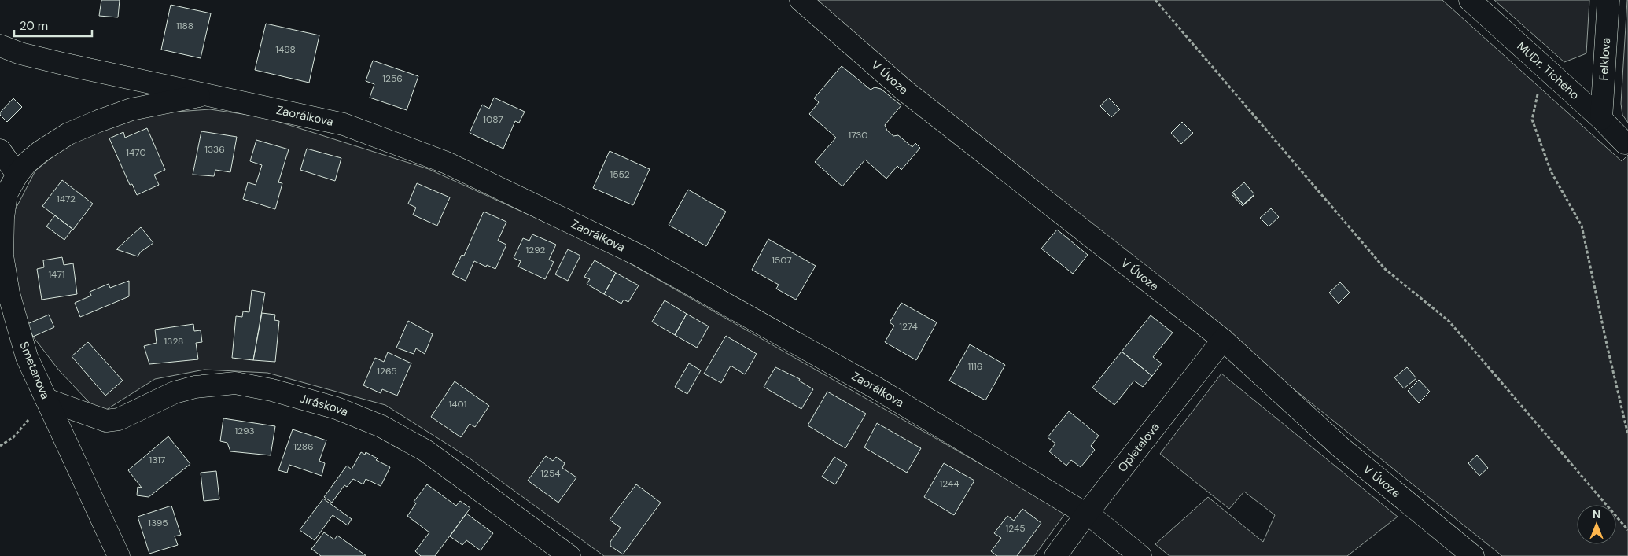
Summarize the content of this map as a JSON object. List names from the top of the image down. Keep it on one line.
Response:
{"streets":{"street":["Felklova","MUDr. Tichého","V Úvoze","Zaorálkova","Smetanova","Jiráskova","Opletalova"]},"crossings":[["Felklova","MUDr. Tichého"],["V Úvoze","Opletalova"],["Zaorálkova","Smetanova"],["Zaorálkova","Opletalova"],["Smetanova","Jiráskova"]],"house_numbers":["1188","1498","1256","1087","1730","1336","1470","1552","1472","1292","1507","1471","1274","1328","1116","1265","1401","1293","1286","1317","1254","1244","1395","1245"],"scale_bar":"20 m","north":"top"}
